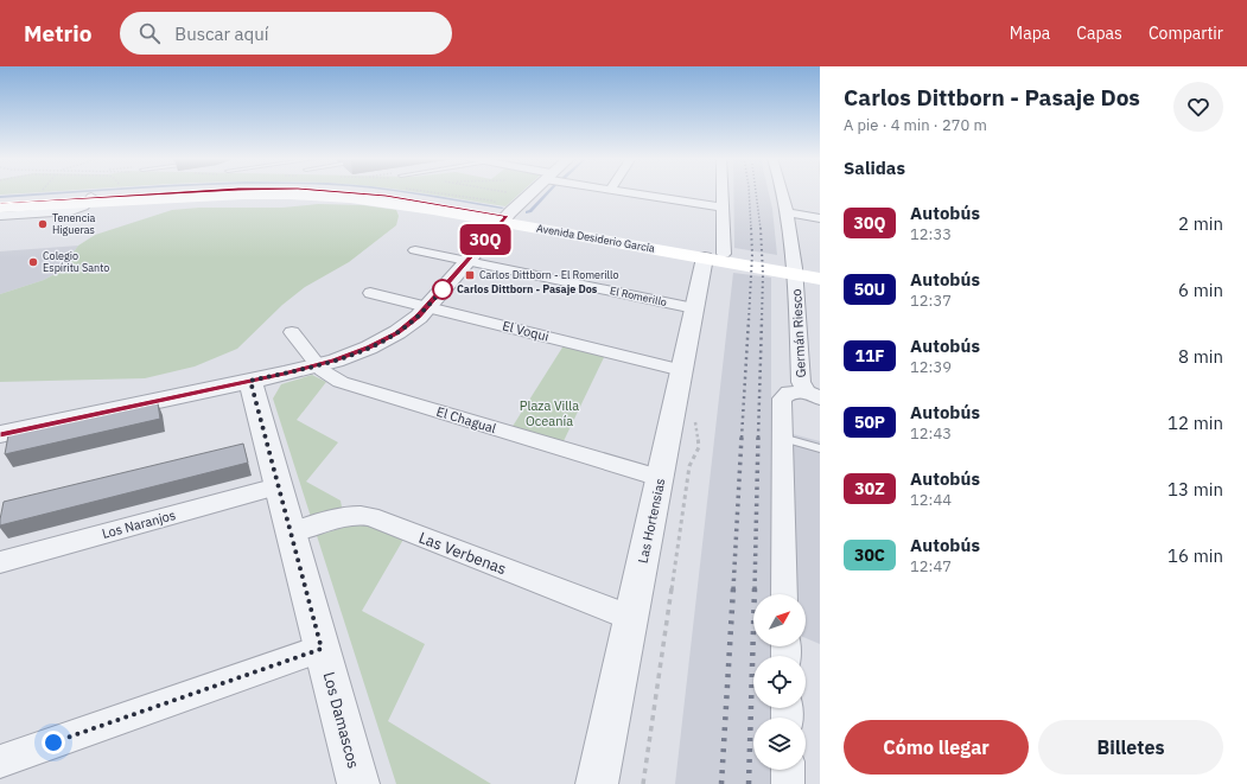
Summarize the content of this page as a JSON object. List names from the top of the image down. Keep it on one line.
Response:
{"streets":{"main road":["Avenida Desiderio García"],"street":["El Romerillo","El Voqui","Germán Riesco","El Chagual","Las Hortensias","Los Naranjos","Las Verbenas","Los Damascos"]},"crossings":[["Avenida Desiderio García","Germán Riesco"],["Avenida Desiderio García","Las Hortensias"],["El Romerillo","Las Hortensias"],["El Voqui","Las Hortensias"],["El Chagual","Las Hortensias"],["Las Hortensias","Las Verbenas"],["Los Naranjos","Los Damascos"],["Las Verbenas","Los Damascos"]],"parks":["Plaza Villa Oceanía"],"places":{"other":["Tenencia Higueras","Colegio Espíritu Santo","Carlos Dittborn - Pasaje Dos"],"transit":["Carlos Dittborn - El Romerillo"]},"lines":["bus line 30Q"],"north":"top right","page":{"header":"Metrio","search":"Buscar aquí","nav":["Mapa","Capas","Compartir"],"on_map":"30Q","heading":[["Carlos Dittborn - Pasaje Dos","A pie · 4 min · 270 m"],"Salidas"],"list":[{"mark":"30Q","name":"Autobús","note":"12:33","value":"2 min"},{"mark":"50U","name":"Autobús","note":"12:37","value":"6 min"},{"mark":"11F","name":"Autobús","note":"12:39","value":"8 min"},{"mark":"50P","name":"Autobús","note":"12:43","value":"12 min"},{"mark":"30Z","name":"Autobús","note":"12:44","value":"13 min"},{"mark":"30C","name":"Autobús","note":"12:47","value":"16 min"}],"buttons":["Cómo llegar","Billetes"]}}
